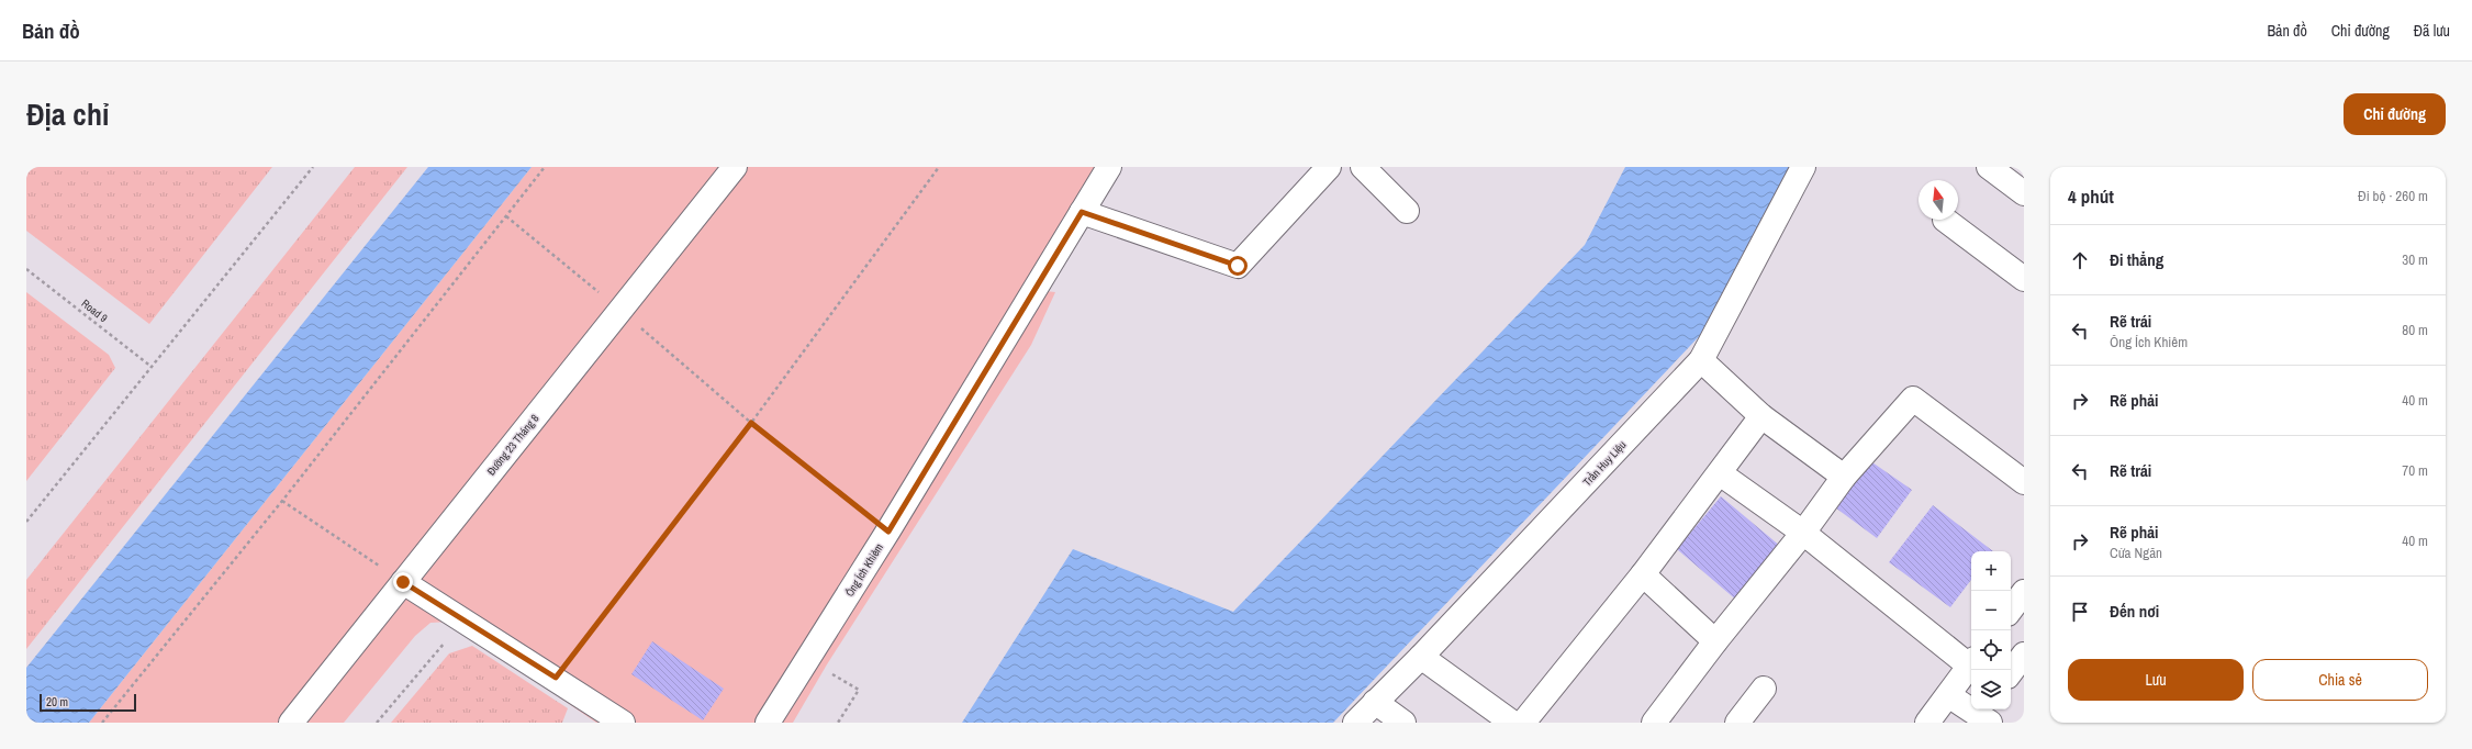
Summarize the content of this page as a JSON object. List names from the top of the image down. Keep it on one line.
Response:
{"streets":{"street":["Đường 23 Tháng 8","Trần Huy Liệu","Ông Ích Khiêm"],"path":["Road 9"]},"scale_bar":"20 m","north":"top","page":{"header":"Bản đồ","nav":["Bản đồ","Chỉ đường","Đã lưu"],"title":"Địa chỉ","buttons":["Chỉ đường",["Lưu","Chia sẻ"]],"heading":["4 phút","Đi bộ · 260 m"],"list":[["Đi thẳng","30 m"],["Rẽ trái","Ông Ích Khiêm","80 m"],["Rẽ phải","40 m"],["Rẽ trái","70 m"],["Rẽ phải","Cửa Ngăn","40 m"],"Đến nơi"],"map_buttons":["+","−"],"scale":"20 m"}}
